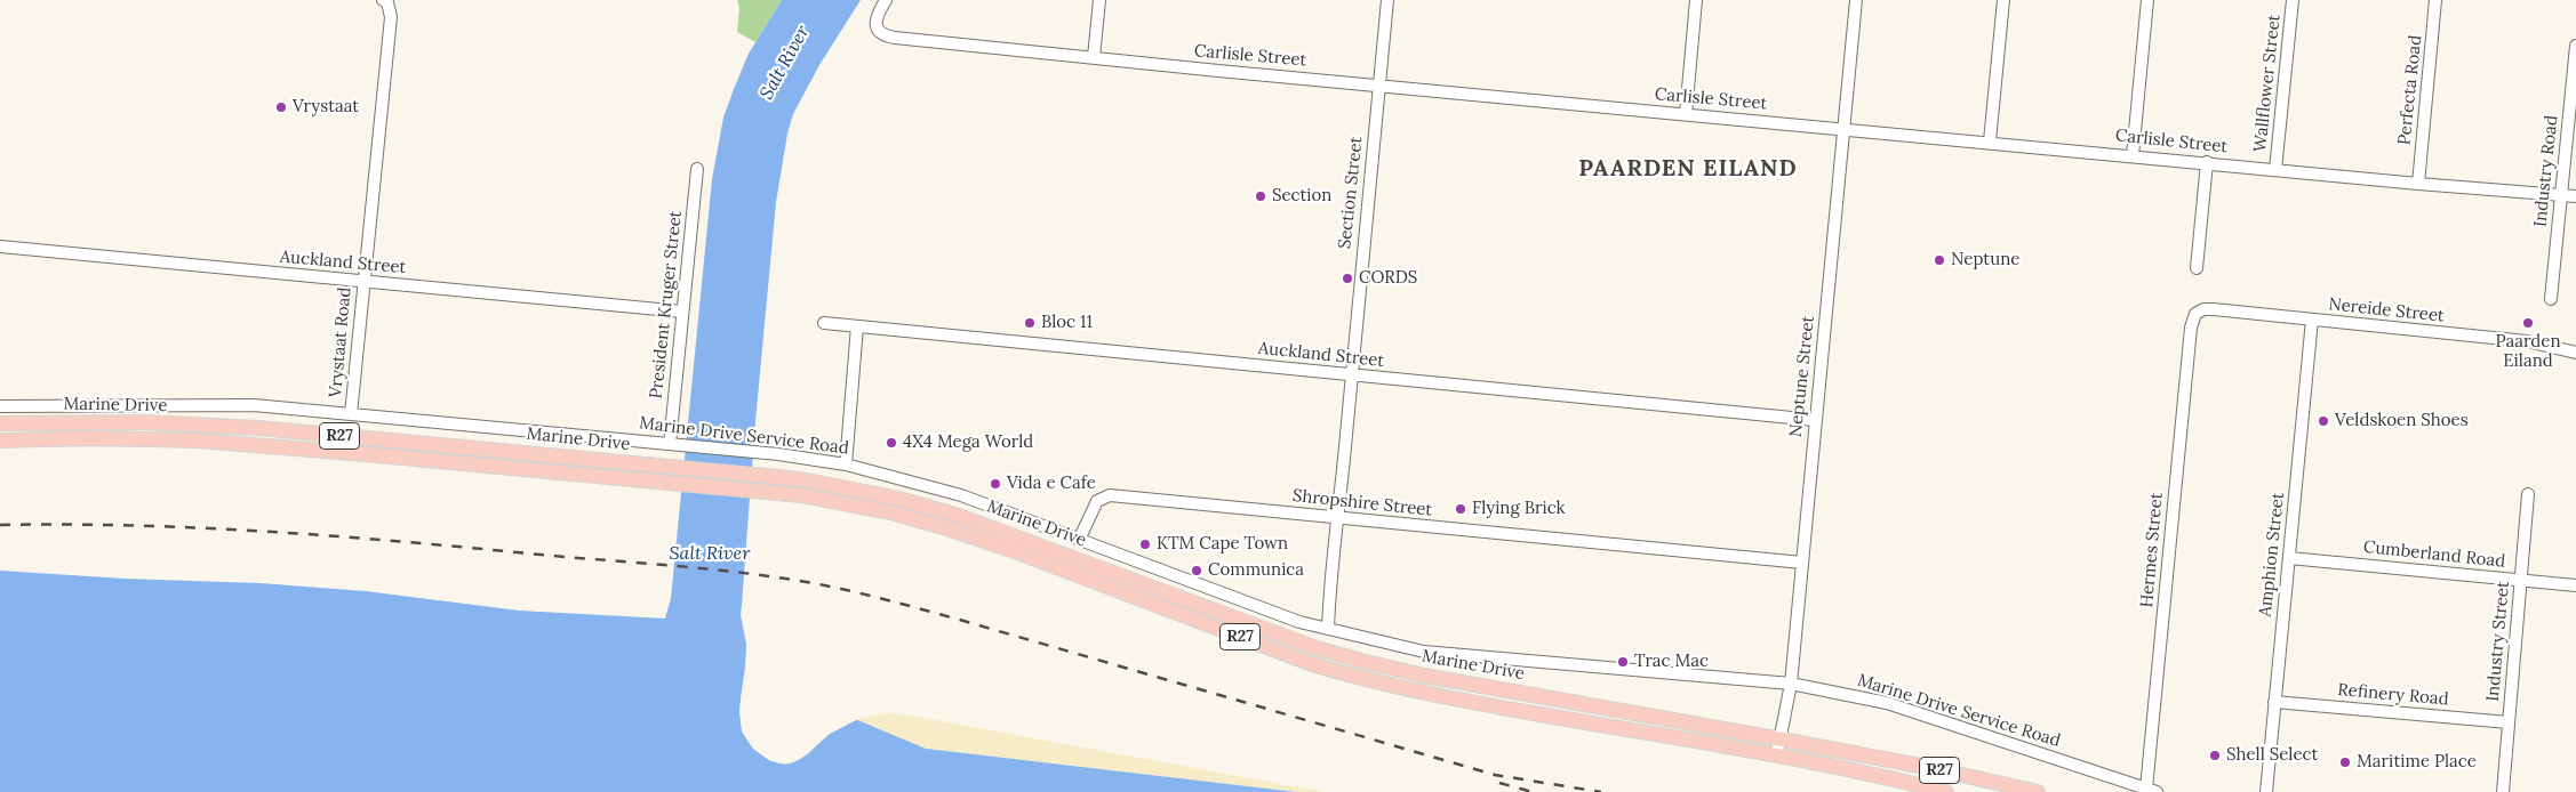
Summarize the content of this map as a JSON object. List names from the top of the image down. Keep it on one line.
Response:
{"streets":{"main road":["Marine Drive","R27"],"street":["Carlisle Street","Wallflower Street","Perfecta Road","Industry Road","Section Street","Auckland Street","President Kruger Street","Nereide Street","Vrystaat Road","Neptune Street","Marine Drive Service Road","Shropshire Street","Hermes Street","Amphion Street","Cumberland Road","Industry Street","Refinery Road"]},"crossings":[["Carlisle Street","Wallflower Street"],["Carlisle Street","Perfecta Road"],["Carlisle Street","Industry Road"],["Carlisle Street","Section Street"],["Carlisle Street","Neptune Street"],["Section Street","Auckland Street"],["Section Street","Marine Drive Service Road"],["Section Street","Shropshire Street"],["Auckland Street","President Kruger Street"],["Auckland Street","Vrystaat Road"],["Auckland Street","Neptune Street"],["President Kruger Street","Marine Drive Service Road"],["Nereide Street","Hermes Street"],["Nereide Street","Amphion Street"],["Vrystaat Road","Marine Drive Service Road"],["Neptune Street","Marine Drive"],["Neptune Street","Marine Drive Service Road"],["Neptune Street","Shropshire Street"],["Marine Drive Service Road","Shropshire Street"],["Marine Drive Service Road","Hermes Street"],["Amphion Street","Cumberland Road"],["Amphion Street","Refinery Road"],["Cumberland Road","Industry Street"],["Industry Street","Refinery Road"]],"districts":["PAARDEN EILAND"],"water":["Salt River"],"places":["Vrystaat","Section","Neptune","CORDS","Bloc 11","Paarden Eiland","Veldskoen Shoes","4X4 Mega World","Vida e Cafe","Flying Brick","KTM Cape Town","Communica","Trac Mac","Shell Select","Maritime Place"]}
